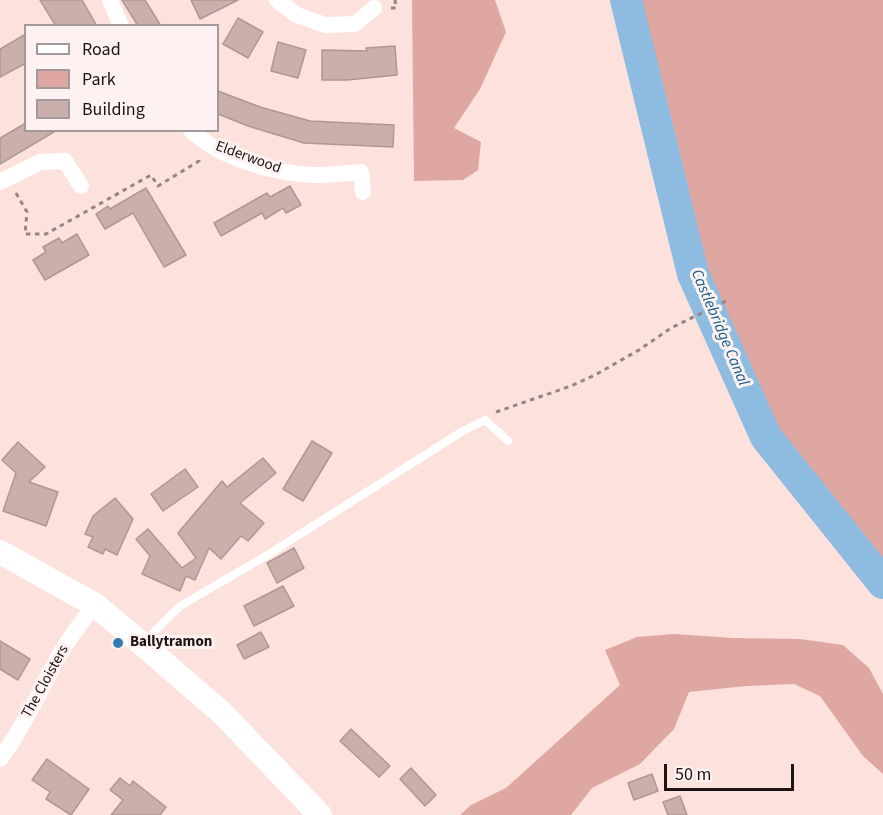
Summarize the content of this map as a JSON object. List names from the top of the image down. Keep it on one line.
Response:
{"streets":{"street":["Elderwood","The Cloisters"]},"water":["Castlebridge Canal"],"places":["Ballytramon"],"legend":["Road","Park","Building"],"scale_bar":"50 m"}
